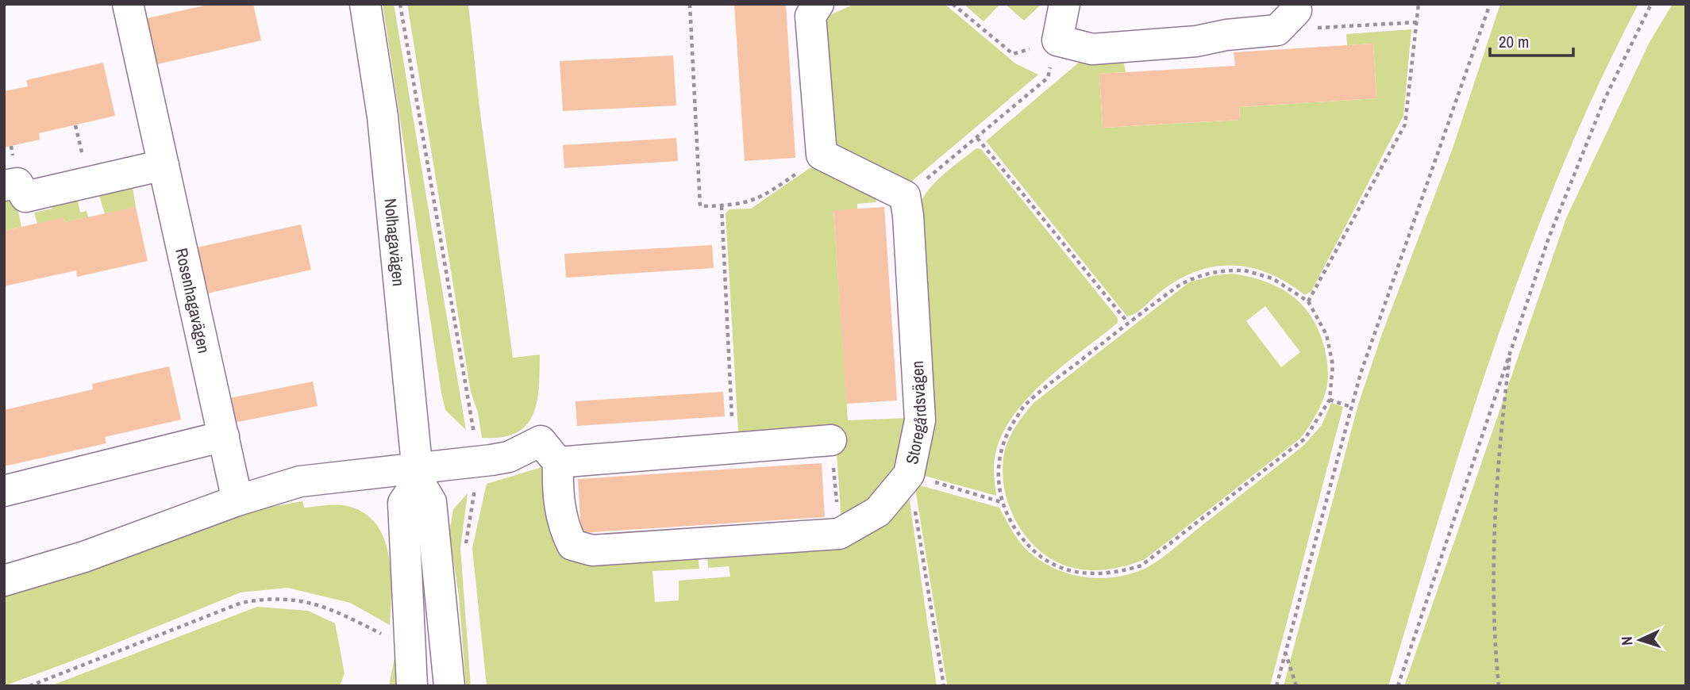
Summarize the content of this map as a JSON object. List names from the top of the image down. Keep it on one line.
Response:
{"streets":{"street":["Nolhagavägen","Rosenhagavägen","Storegårdsvägen"]},"scale_bar":"20 m","north":"left"}
